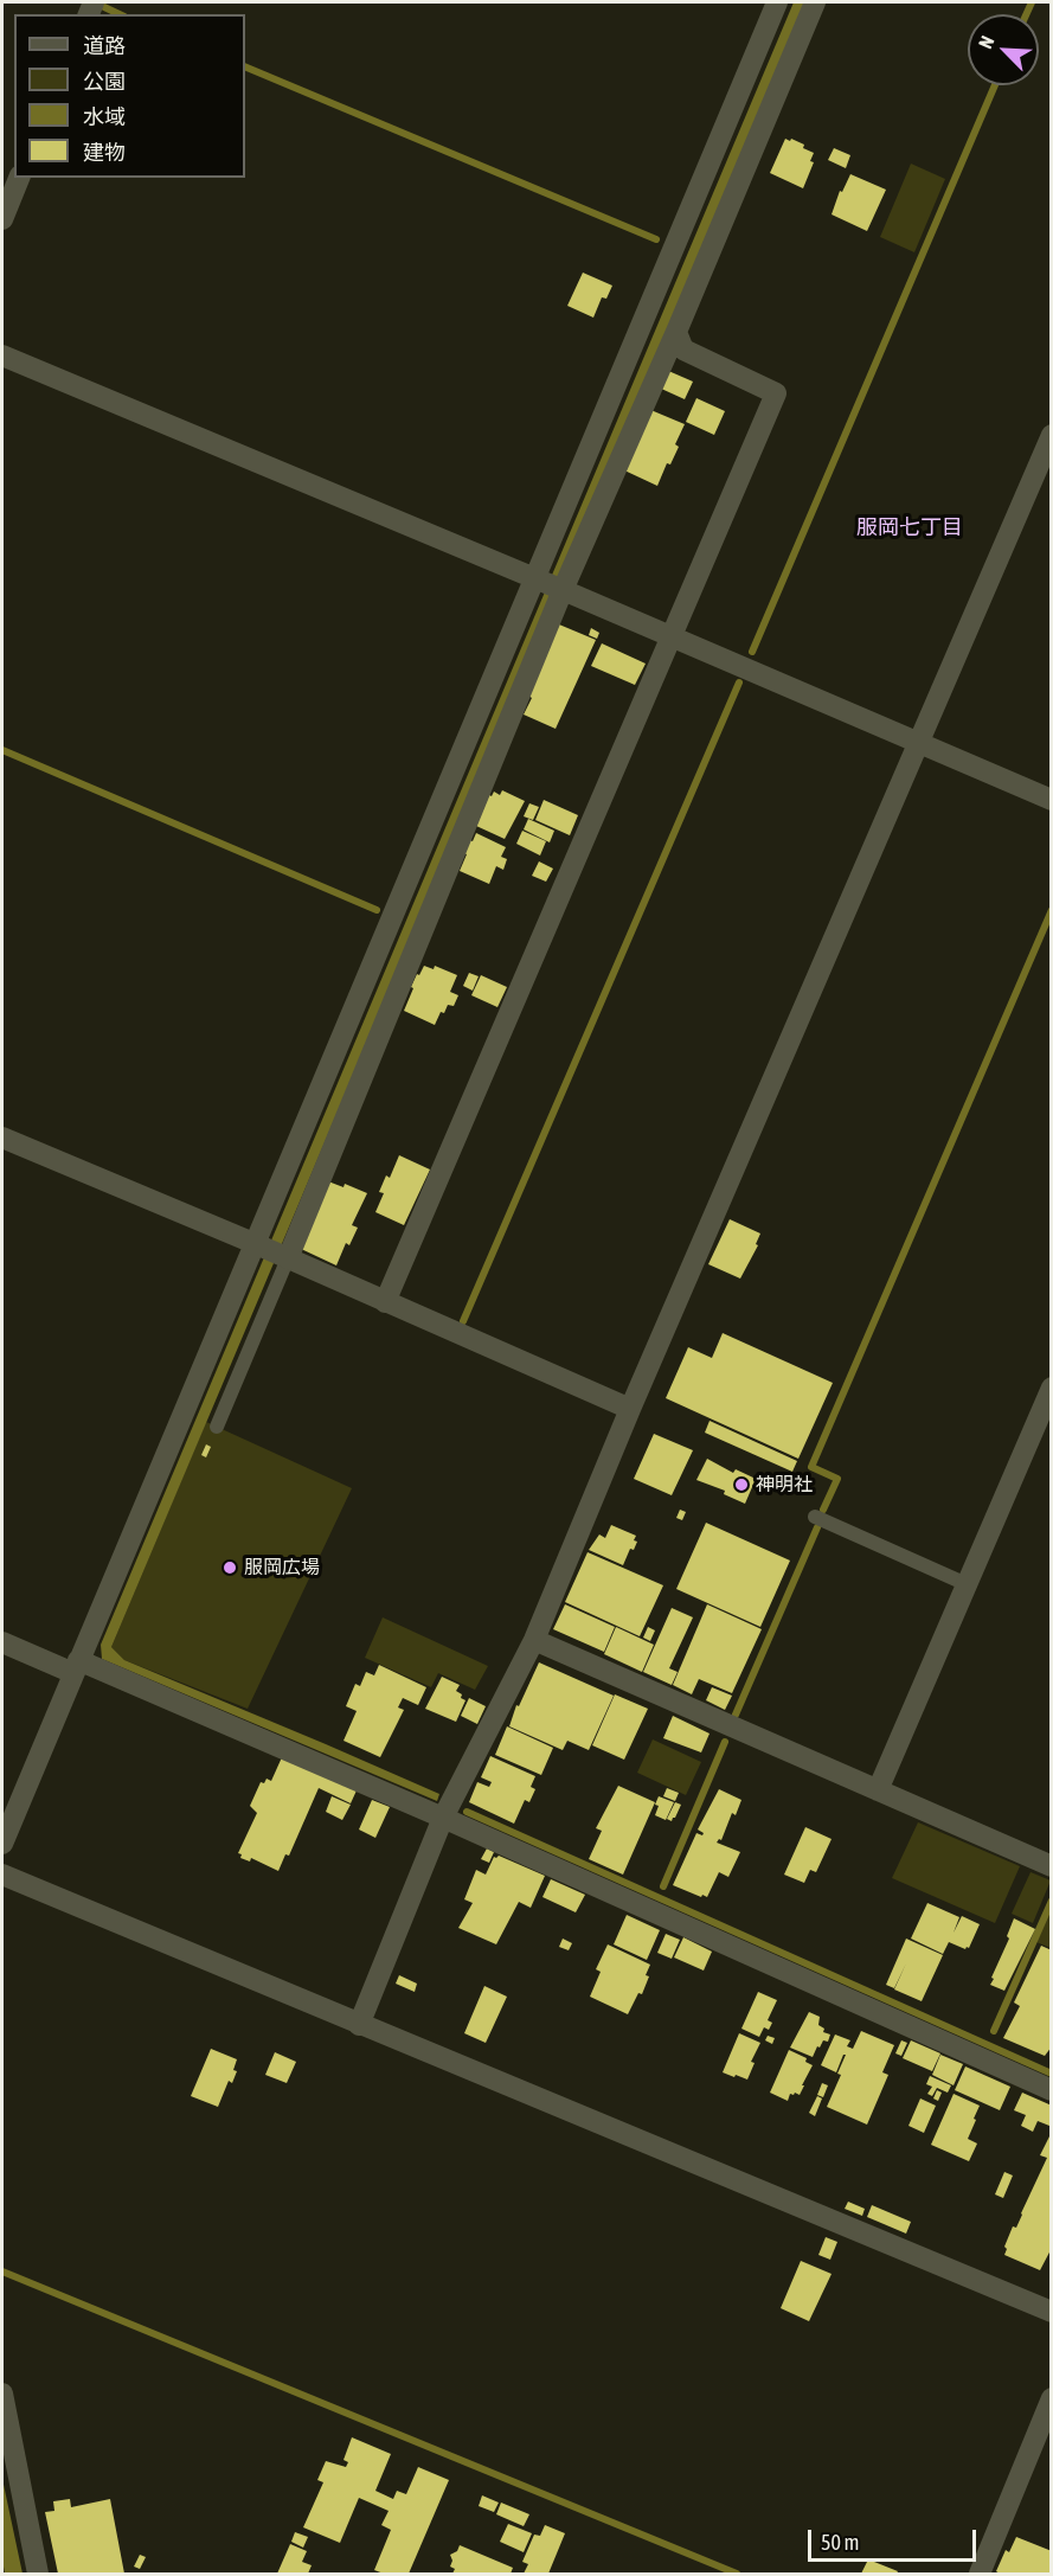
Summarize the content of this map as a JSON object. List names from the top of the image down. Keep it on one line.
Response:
{"districts":["服岡七丁目"],"places":["神明社","服岡広場"],"legend":["道路","公園","水域","建物"],"scale_bar":"50 m","north":"top left"}
